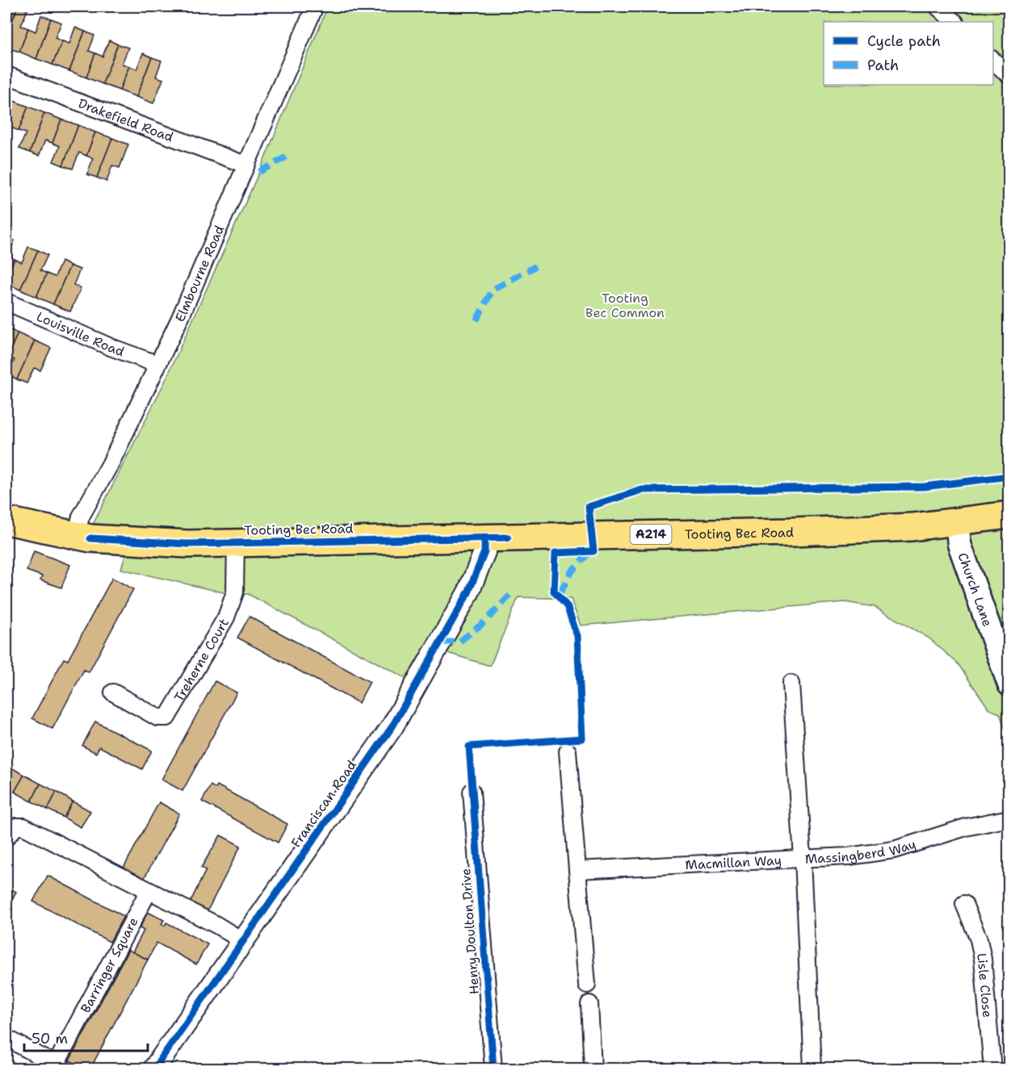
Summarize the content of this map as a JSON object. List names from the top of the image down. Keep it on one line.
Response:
{"streets":{"highway":["Tooting Bec Road","A214"],"main road":["Church Lane"],"street":["Drakefield Road","Elmbourne Road","Louisville Road","Treherne Court","Franciscan Road","Massingberd Way","Macmillan Way","Henry Doulton Drive","Barringer Square","Lisle Close"]},"crossings":[["Drakefield Road","Elmbourne Road"],["Elmbourne Road","Louisville Road"],["Elmbourne Road","Tooting Bec Road"],["Tooting Bec Road","Church Lane"],["Tooting Bec Road","Treherne Court"],["Tooting Bec Road","Franciscan Road"],["Massingberd Way","Macmillan Way"]],"parks":["Tooting Bec Common"],"legend":["Cycle path","Path"],"scale_bar":"50 m"}
